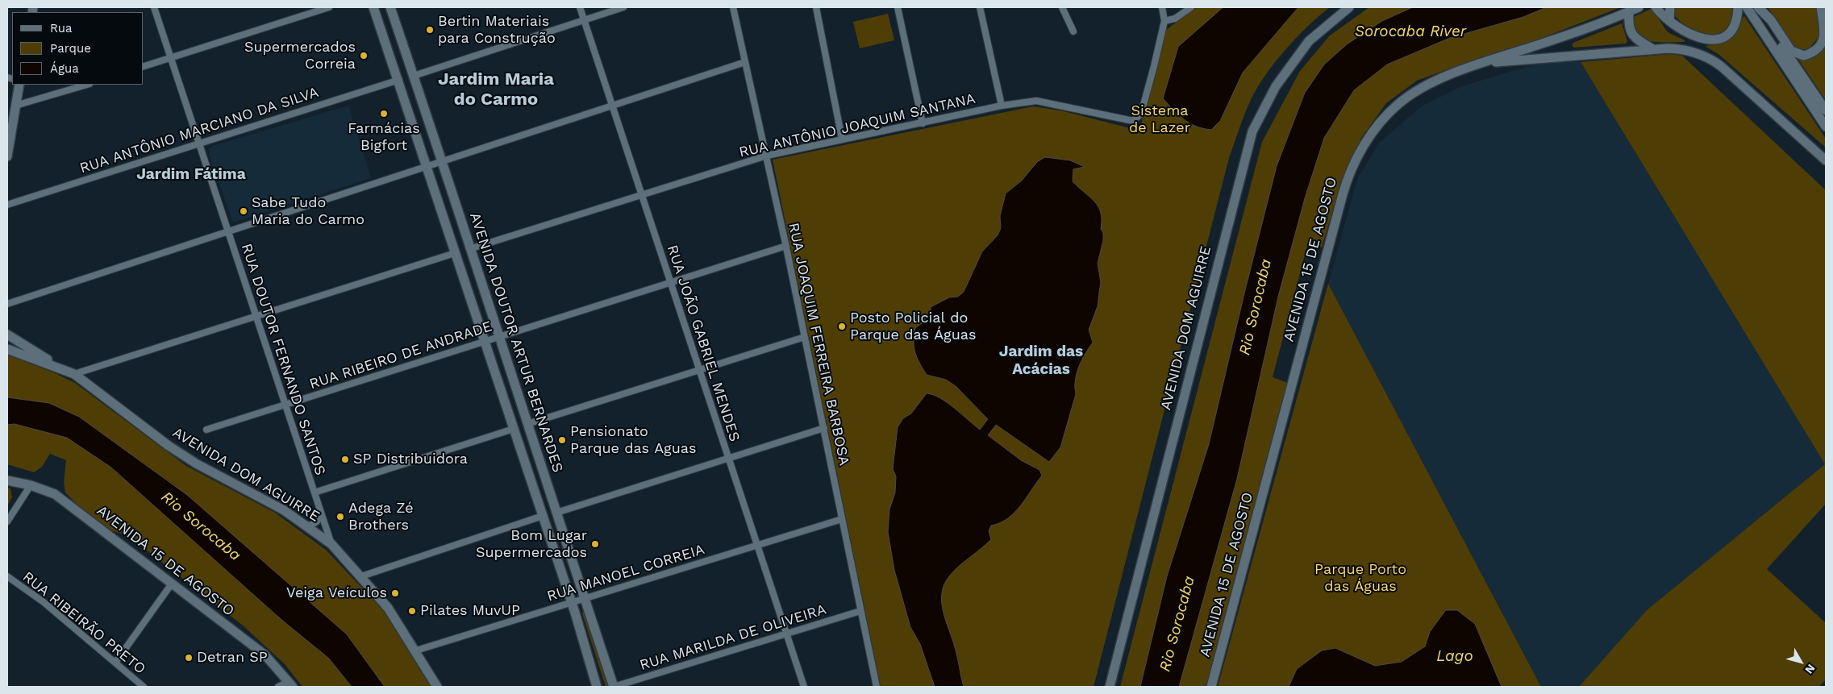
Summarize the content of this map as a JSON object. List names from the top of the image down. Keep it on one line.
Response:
{"streets":{"main road":["AVENIDA 15 DE AGOSTO","AVENIDA DOM AGUIRRE","AVENIDA DOUTOR ARTUR BERNARDES"],"street":["RUA ANTÔNIO JOAQUIM SANTANA","RUA ANTÔNIO MARCIANO DA SILVA","RUA JOÃO GABRIEL MENDES","RUA JOAQUIM FERREIRA BARBOSA","RUA RIBEIRO DE ANDRADE","RUA DOUTOR FERNANDO SANTOS","RUA MANOEL CORREIA","RUA RIBEIRÃO PRETO","RUA MARILDA DE OLIVEIRA"]},"crossings":[["RUA ANTÔNIO JOAQUIM SANTANA","AVENIDA DOUTOR ARTUR BERNARDES"],["RUA ANTÔNIO JOAQUIM SANTANA","RUA JOÃO GABRIEL MENDES"],["RUA ANTÔNIO JOAQUIM SANTANA","RUA JOAQUIM FERREIRA BARBOSA"],["RUA ANTÔNIO MARCIANO DA SILVA","AVENIDA DOUTOR ARTUR BERNARDES"],["RUA ANTÔNIO MARCIANO DA SILVA","RUA DOUTOR FERNANDO SANTOS"],["AVENIDA DOM AGUIRRE","RUA DOUTOR FERNANDO SANTOS"],["AVENIDA DOM AGUIRRE","RUA MANOEL CORREIA"],["AVENIDA DOUTOR ARTUR BERNARDES","RUA RIBEIRO DE ANDRADE"],["AVENIDA DOUTOR ARTUR BERNARDES","RUA MANOEL CORREIA"],["AVENIDA DOUTOR ARTUR BERNARDES","RUA MARILDA DE OLIVEIRA"],["RUA JOÃO GABRIEL MENDES","RUA RIBEIRO DE ANDRADE"],["RUA JOÃO GABRIEL MENDES","RUA MANOEL CORREIA"],["RUA JOÃO GABRIEL MENDES","RUA MARILDA DE OLIVEIRA"],["RUA JOAQUIM FERREIRA BARBOSA","RUA RIBEIRO DE ANDRADE"],["RUA JOAQUIM FERREIRA BARBOSA","RUA MANOEL CORREIA"],["RUA JOAQUIM FERREIRA BARBOSA","RUA MARILDA DE OLIVEIRA"],["RUA RIBEIRO DE ANDRADE","RUA DOUTOR FERNANDO SANTOS"]],"districts":["Jardim Maria do Carmo","Jardim Fátima","Jardim das Acácias"],"water":["Sorocaba River","Rio Sorocaba","Lago"],"parks":["Sistema de Lazer","Parque Porto das Águas"],"places":["Bertin Materiais para Construção","Supermercados Correia","Farmácias Bigfort","Sabe Tudo Maria do Carmo","Posto Policial do Parque das Águas","Pensionato Parque das Aguas","SP Distribuidora","Adega Zé Brothers","Bom Lugar Supermercados","Veiga Veículos","Pilates MuvUP","Detran SP"],"legend":["Rua","Parque","Água"],"north":"bottom right"}
